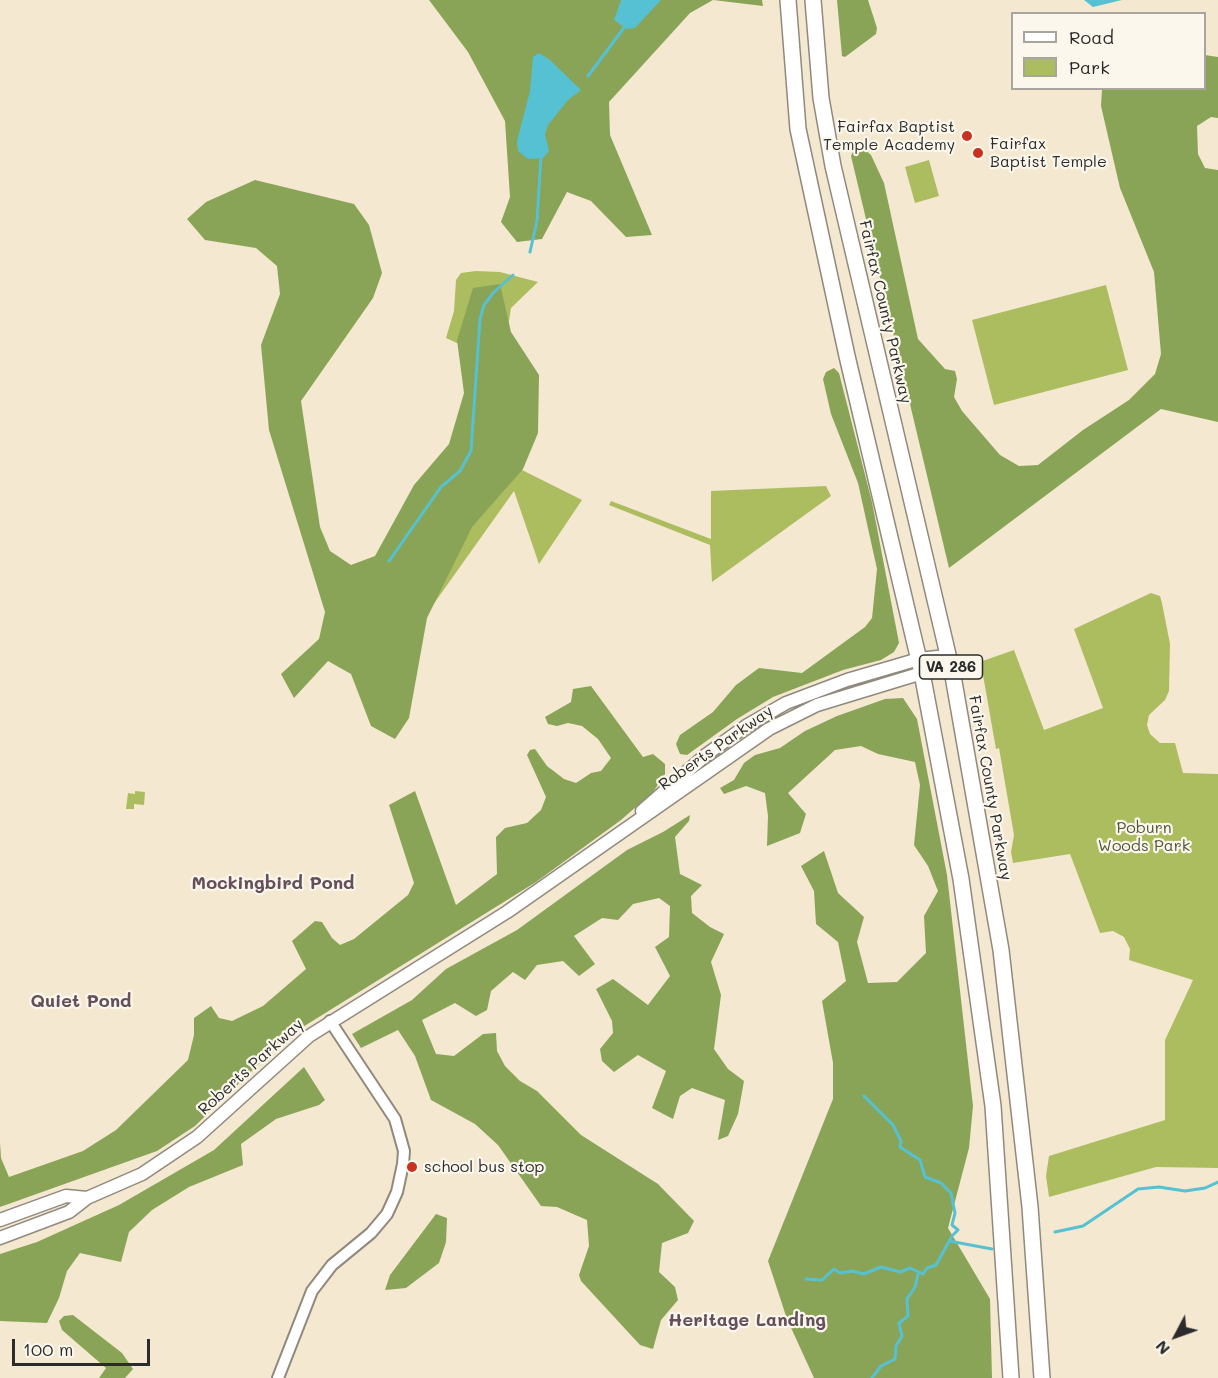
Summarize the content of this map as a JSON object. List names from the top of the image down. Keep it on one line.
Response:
{"streets":{"highway":["Fairfax County Parkway","VA 286"],"main road":["Roberts Parkway"]},"crossings":[["Fairfax County Parkway","Roberts Parkway"],["VA 286","Roberts Parkway"]],"districts":["Mockingbird Pond","Quiet Pond","Heritage Landing"],"parks":["Poburn Woods Park"],"places":["Fairfax Baptist Temple Academy","Fairfax Baptist Temple","school bus stop"],"legend":["Road","Park"],"scale_bar":"100 m","north":"bottom left"}
